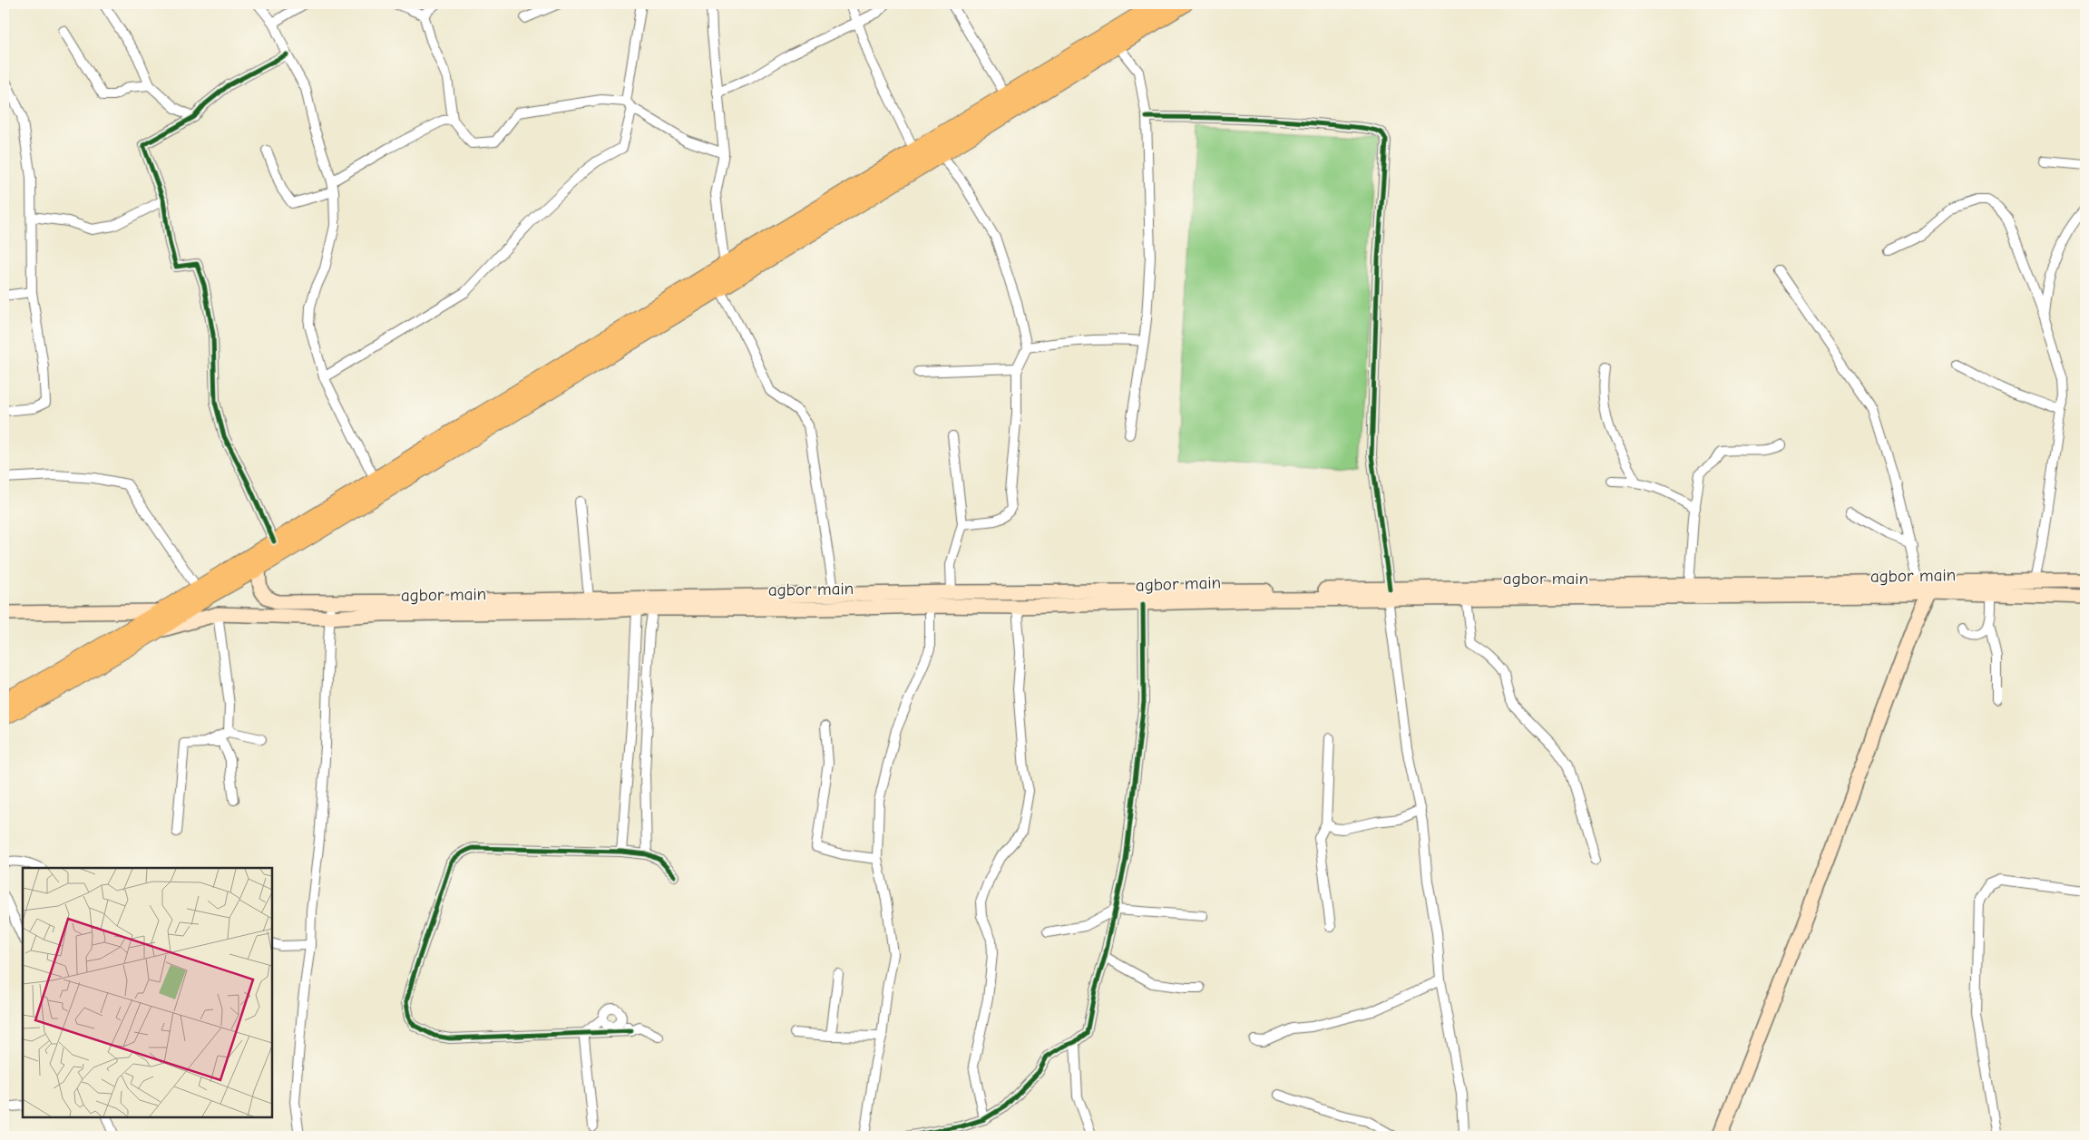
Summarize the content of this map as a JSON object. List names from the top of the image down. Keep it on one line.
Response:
{"streets":{"main road":["agbor main"]}}
